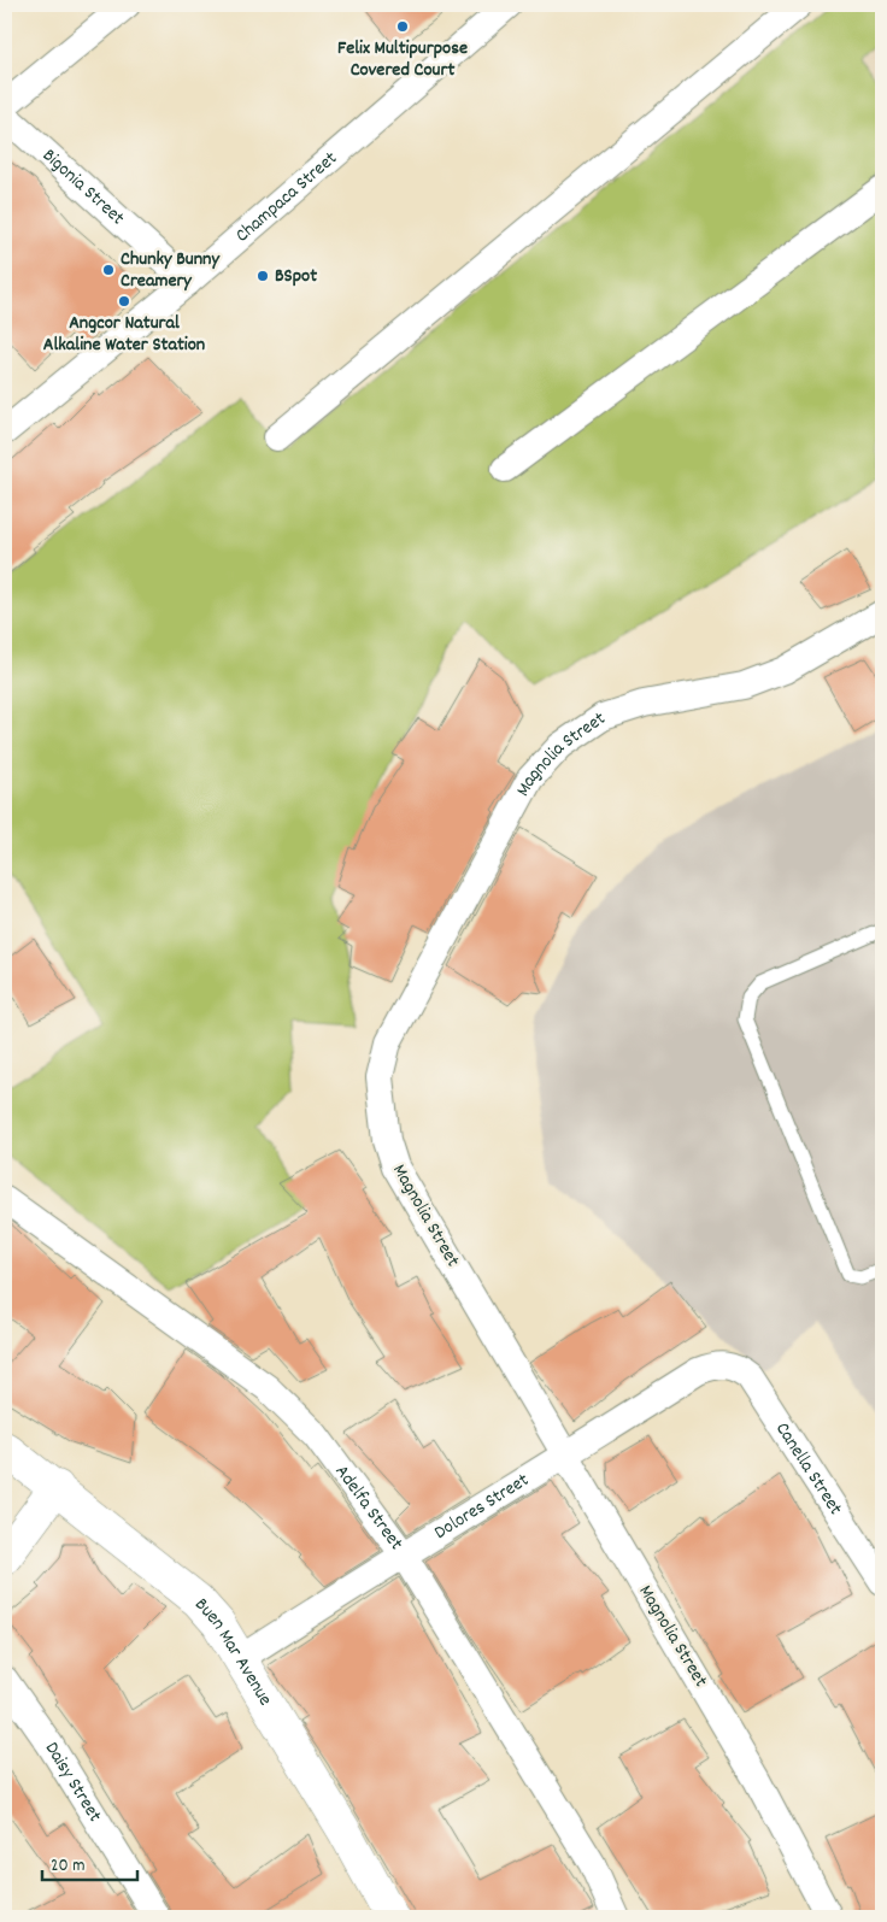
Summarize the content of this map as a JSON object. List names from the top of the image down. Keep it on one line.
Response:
{"streets":{"street":["Bigonia Street","Champaca Street","Magnolia Street","Canella Street","Adelfa Street","Dolores Street","Buen Mar Avenue","Daisy Street"]},"crossings":[["Bigonia Street","Champaca Street"],["Magnolia Street","Dolores Street"],["Canella Street","Dolores Street"],["Adelfa Street","Dolores Street"],["Dolores Street","Buen Mar Avenue"]],"places":["Felix Multipurpose Covered Court","Chunky Bunny Creamery","BSpot","Angcor Natural Alkaline Water Station"],"scale_bar":"20 m"}
